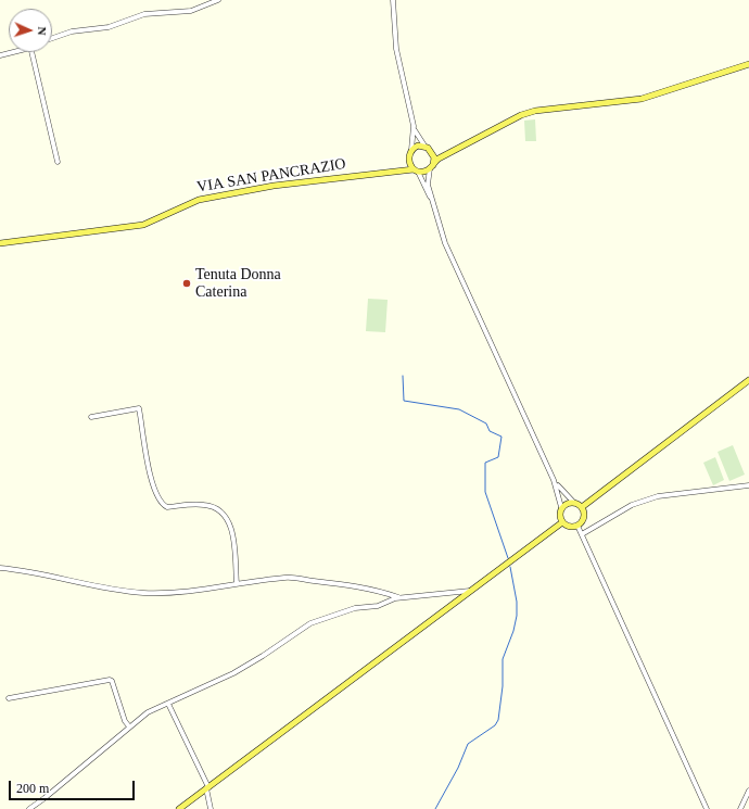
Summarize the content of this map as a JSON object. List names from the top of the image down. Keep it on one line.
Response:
{"streets":{"main road":["VIA SAN PANCRAZIO"]},"places":["Tenuta Donna Caterina"],"scale_bar":"200 m","north":"right"}
